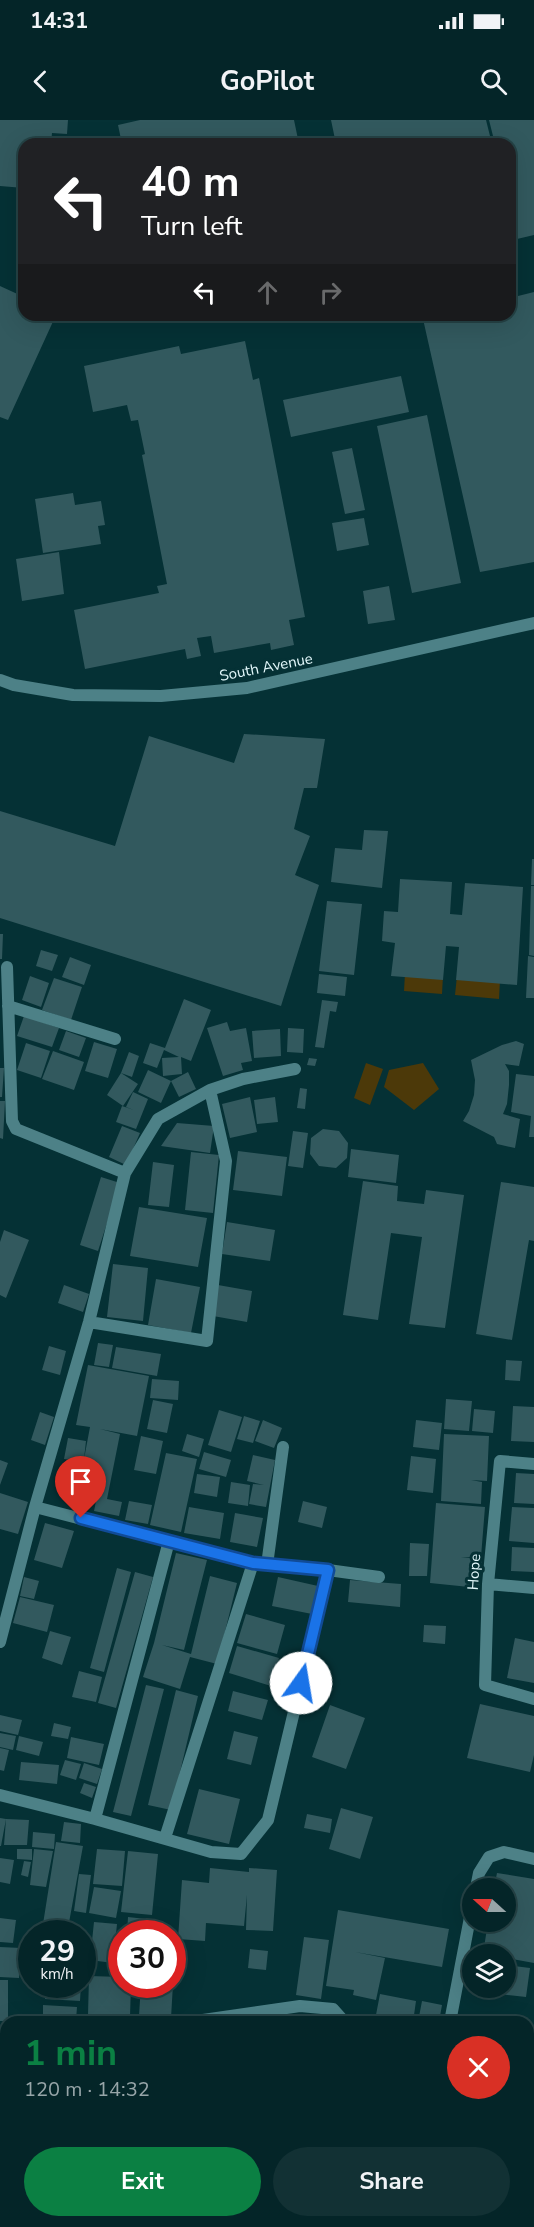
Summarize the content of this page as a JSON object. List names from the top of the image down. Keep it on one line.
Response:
{"streets":{"street":["South Avenue","Hope"]},"north":"left","page":{"status":"14:31","header":"GoPilot","turn":["40 m","Turn left"],"speed":"29 km/h","limit":"30","heading":["1 min","120 m · 14:32"],"buttons":["Exit","Share"]}}
